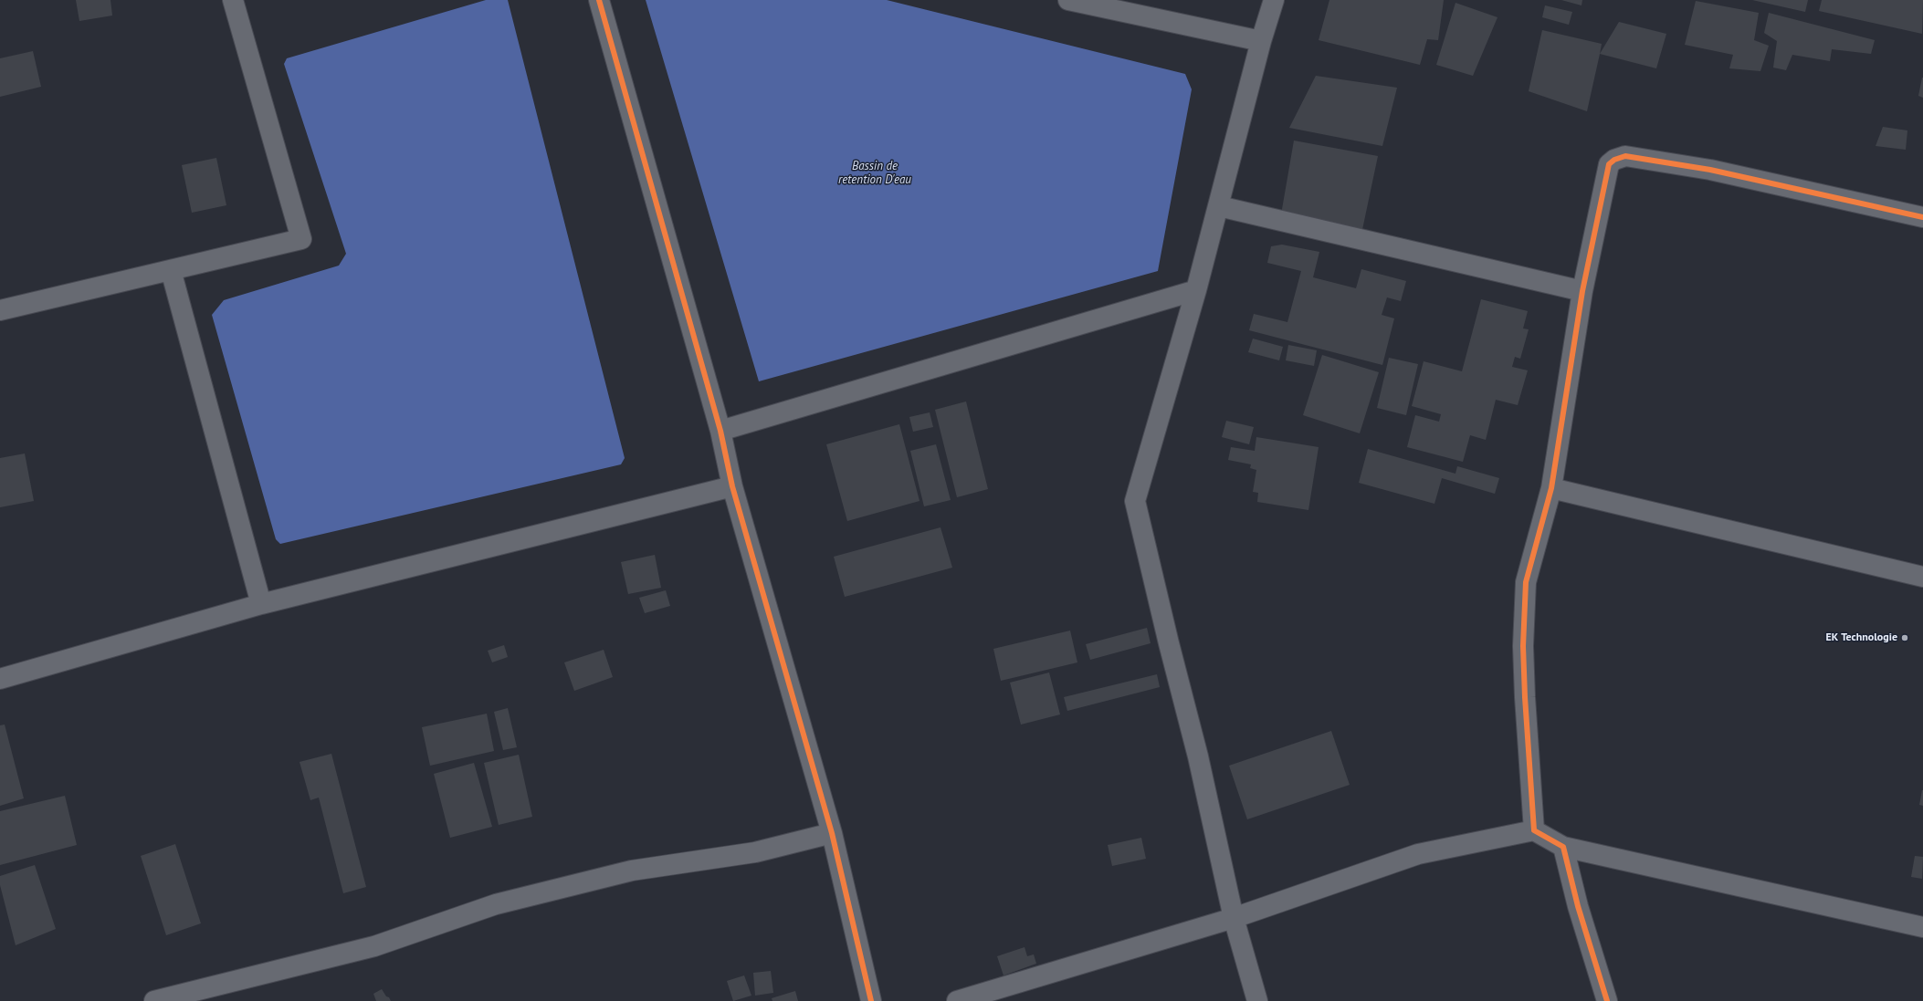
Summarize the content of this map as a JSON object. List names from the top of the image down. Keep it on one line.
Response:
{"water":["Bassin de retention D'eau"],"places":["EK Technologie"]}
